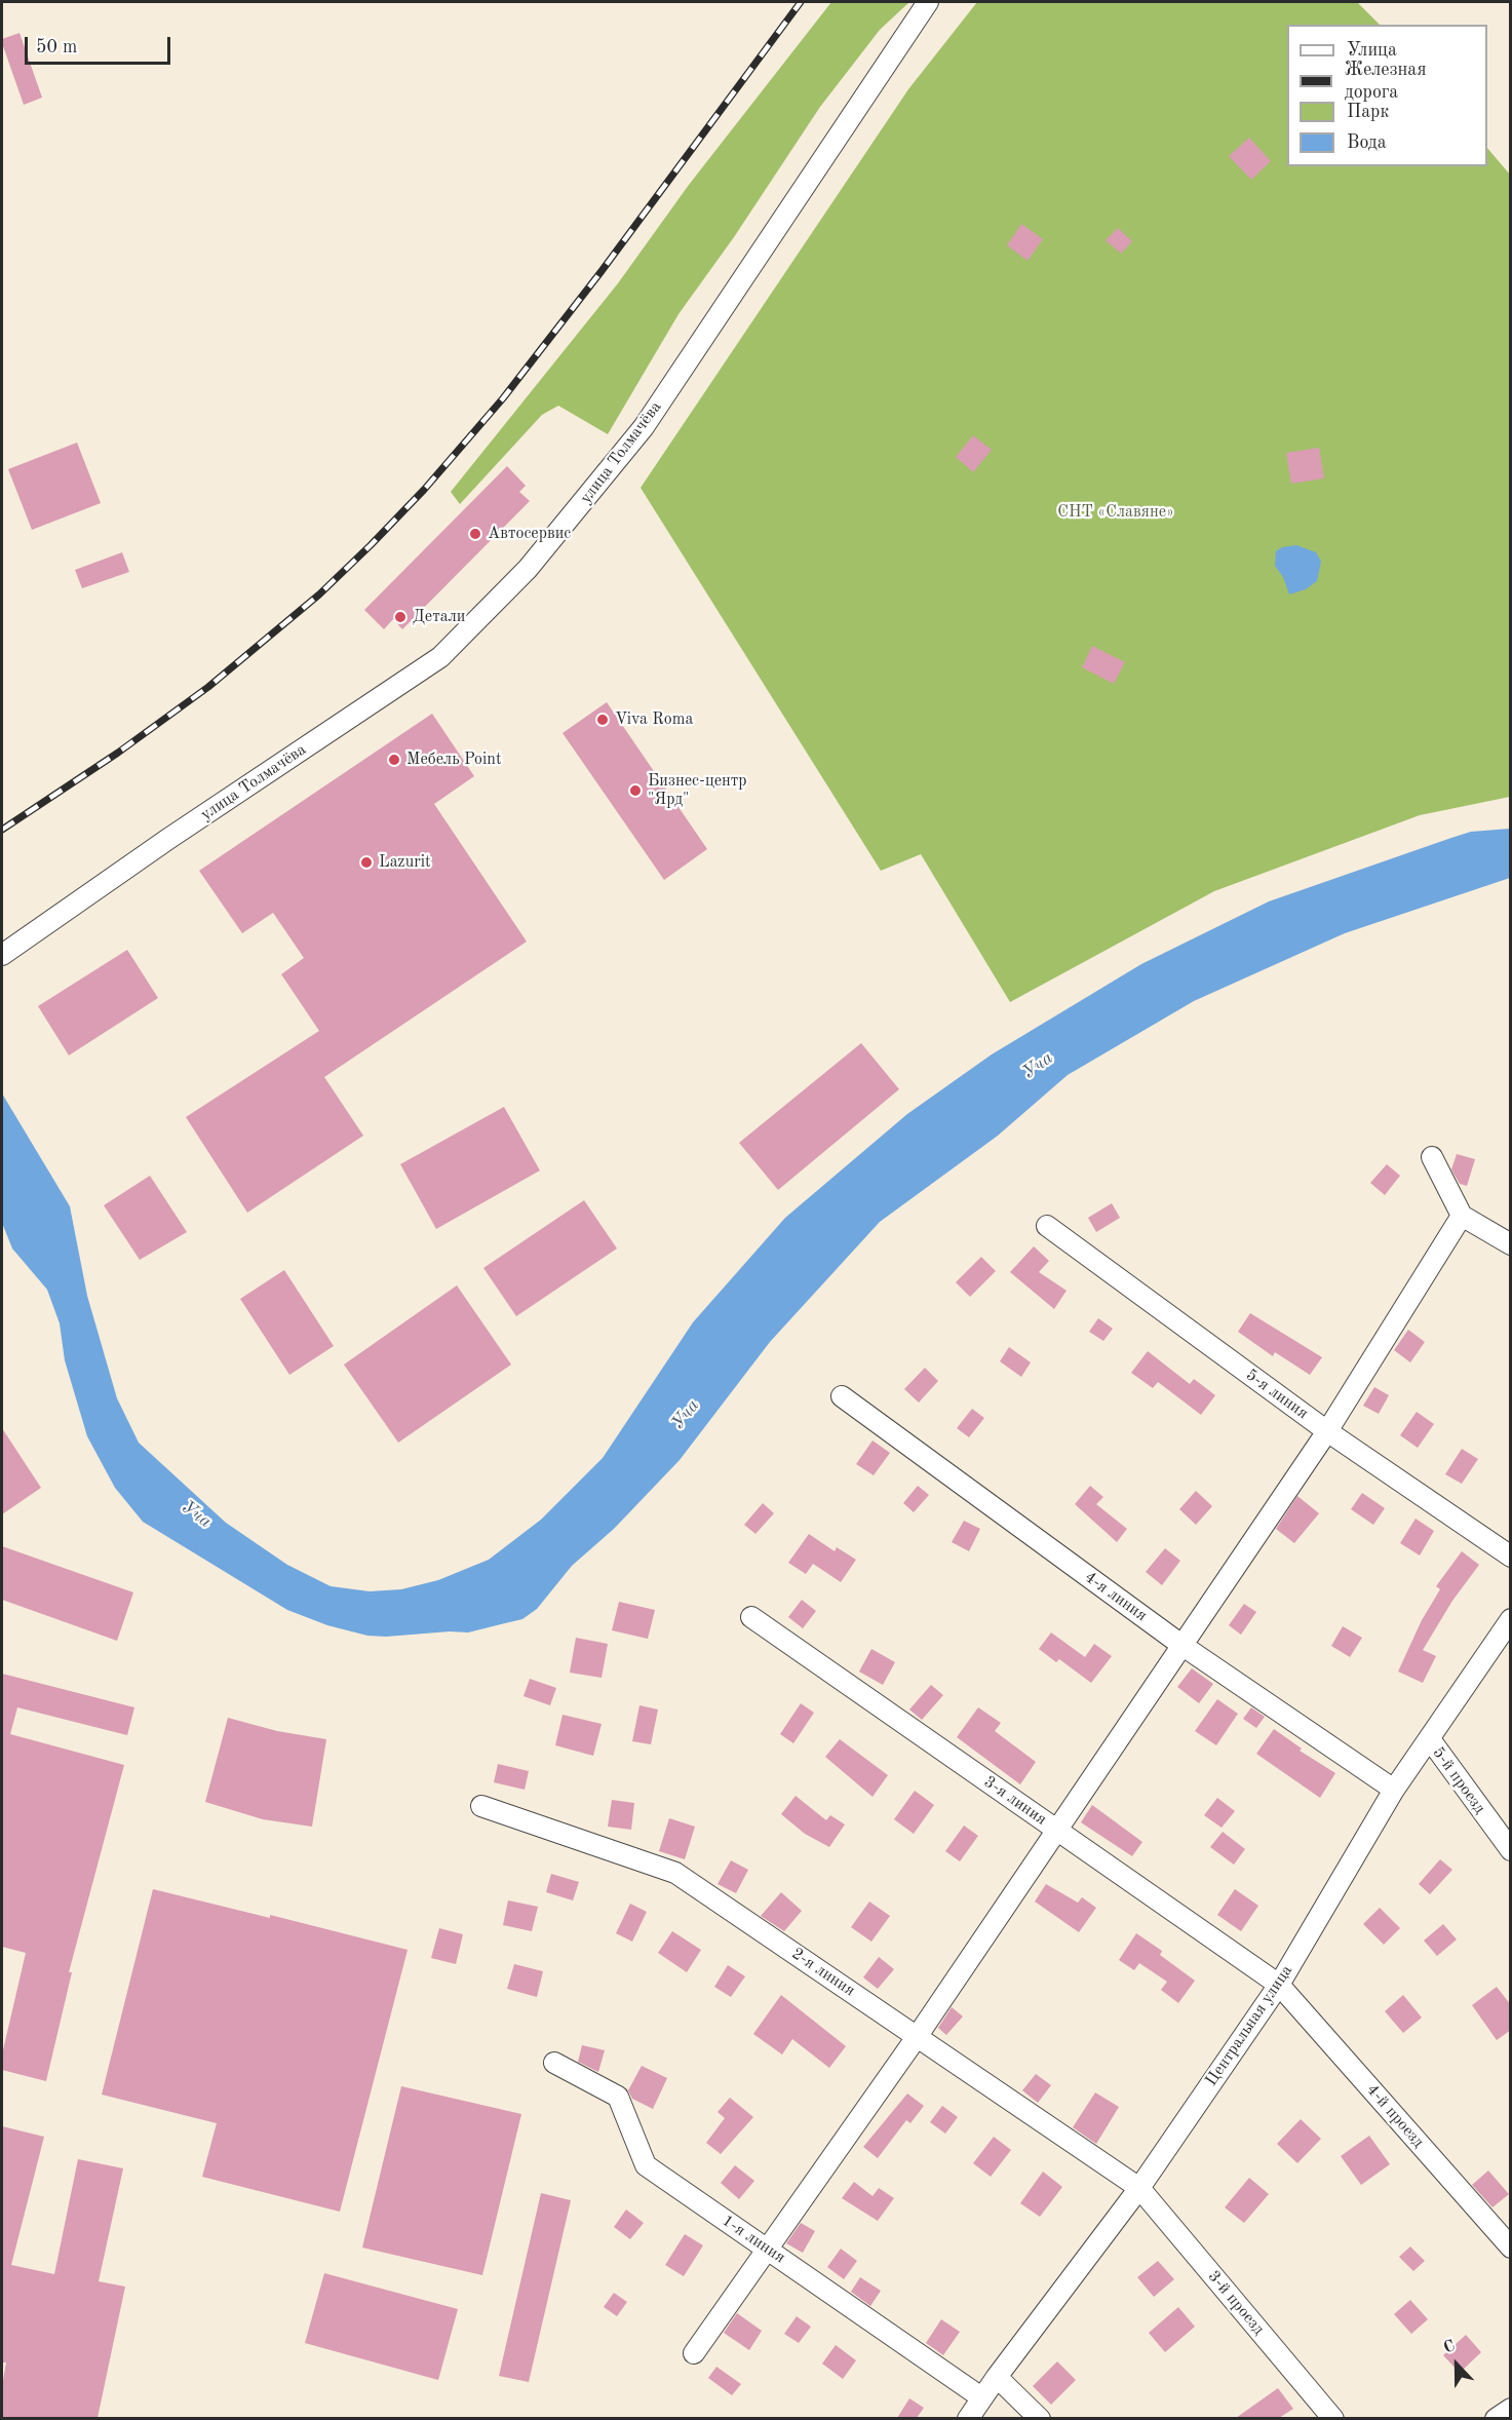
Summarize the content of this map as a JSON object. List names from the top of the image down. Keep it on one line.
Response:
{"streets":{"street":["улица Толмачёва","5-я линия","4-я линия","5-й проезд","3-я линия","2-я линия","Центральная улица","4-й проезд","1-я линия","3-й проезд"]},"crossings":[["4-я линия","Центральная улица"],["5-й проезд","Центральная улица"],["3-я линия","Центральная улица"],["3-я линия","4-й проезд"],["2-я линия","Центральная улица"],["2-я линия","3-й проезд"],["Центральная улица","4-й проезд"],["Центральная улица","1-я линия"],["Центральная улица","3-й проезд"]],"water":["Уча"],"parks":["СНТ «Славяне»"],"places":["Автосервис","Детали","Viva Roma","Мебель Point","Бизнес-центр \"Ярд\"","Lazurit"],"legend":["Улица","Железная дорога","Парк","Вода"],"scale_bar":"50 m","north":"top"}
